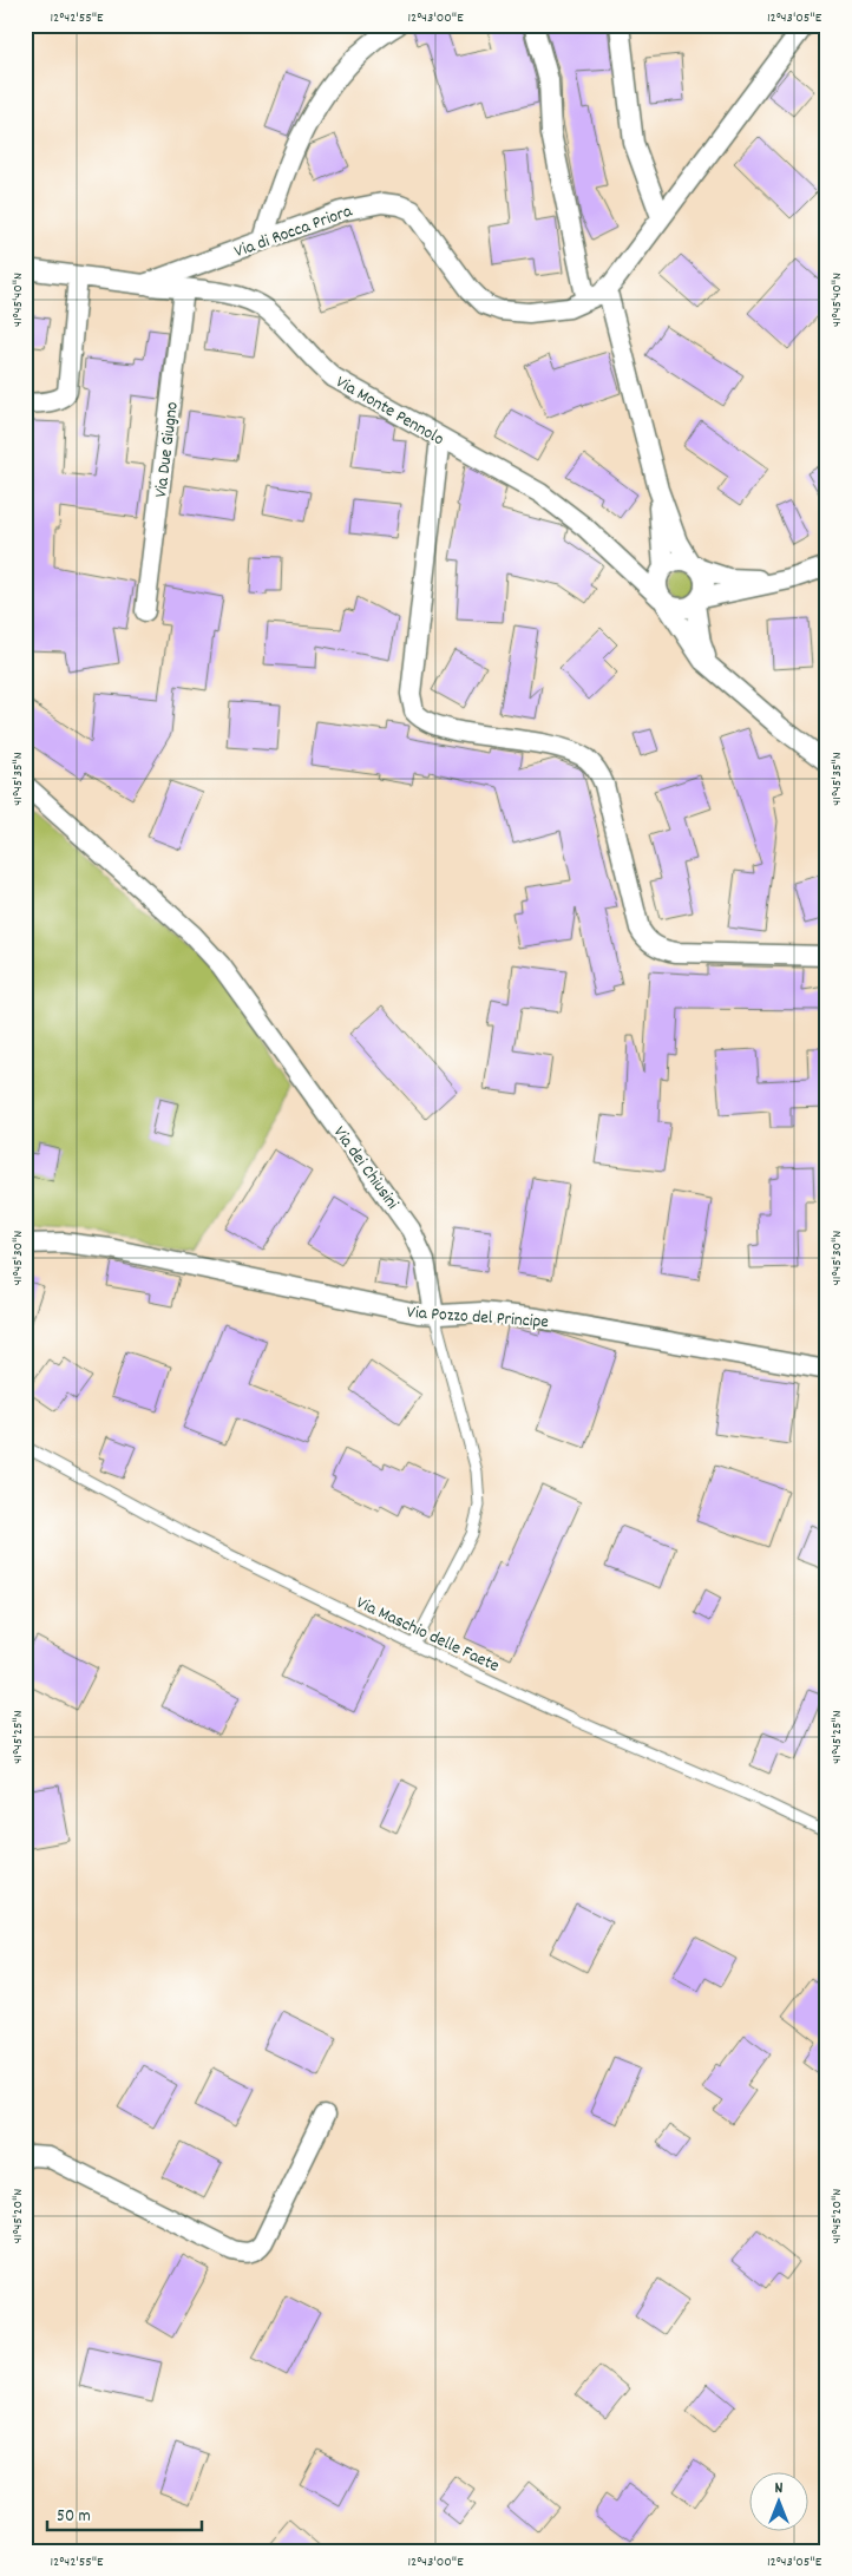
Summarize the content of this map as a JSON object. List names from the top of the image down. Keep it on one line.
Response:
{"streets":{"street":["Via di Rocca Priora","Via Monte Pennolo","Via Due Giugno","Via dei Chiusini","Via Pozzo del Principe"],"lane":["Via Maschio delle Faete"]},"crossings":[["Via di Rocca Priora","Via Monte Pennolo"],["Via Monte Pennolo","Via Due Giugno"],["Via dei Chiusini","Via Pozzo del Principe"],["Via dei Chiusini","Via Maschio delle Faete"]],"scale_bar":"50 m","north":"top","coordinates":["12°42'55\"E","12°43'00\"E","12°43'05\"E","41°45'40\"N","41°45'35\"N","41°45'30\"N","41°45'25\"N","41°45'20\"N"]}
